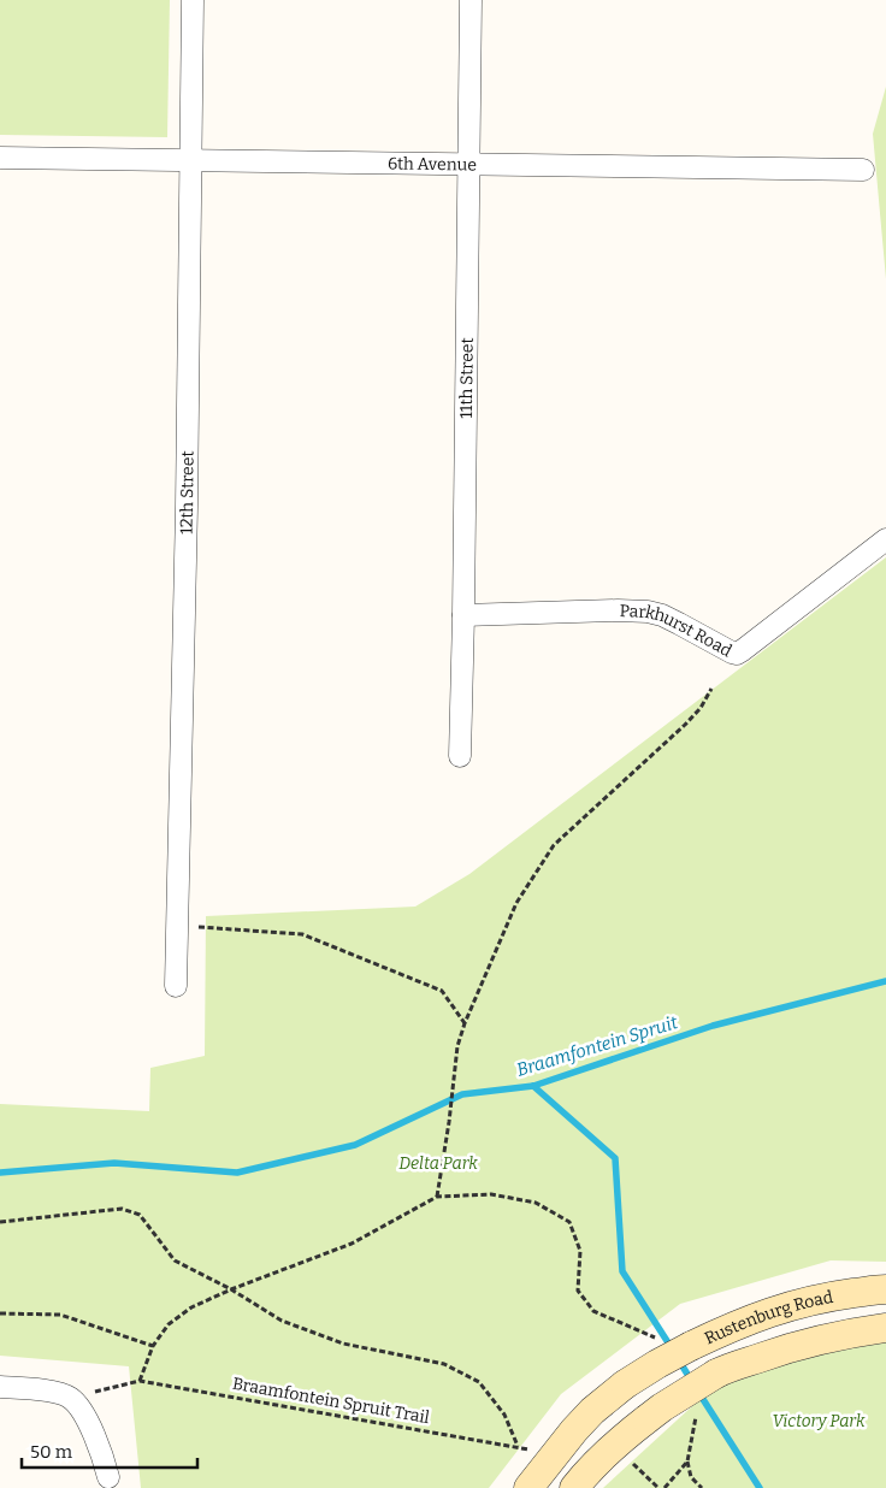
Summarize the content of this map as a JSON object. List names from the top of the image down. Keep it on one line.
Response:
{"streets":{"main road":["Rustenburg Road"],"street":["6th Avenue","11th Street","12th Street","Parkhurst Road"],"path":["Braamfontein Spruit Trail"]},"crossings":[["6th Avenue","11th Street"],["6th Avenue","12th Street"],["11th Street","Parkhurst Road"],["Rustenburg Road","Braamfontein Spruit Trail"]],"water":["Braamfontein Spruit"],"parks":["Delta Park","Victory Park"],"scale_bar":"50 m"}
